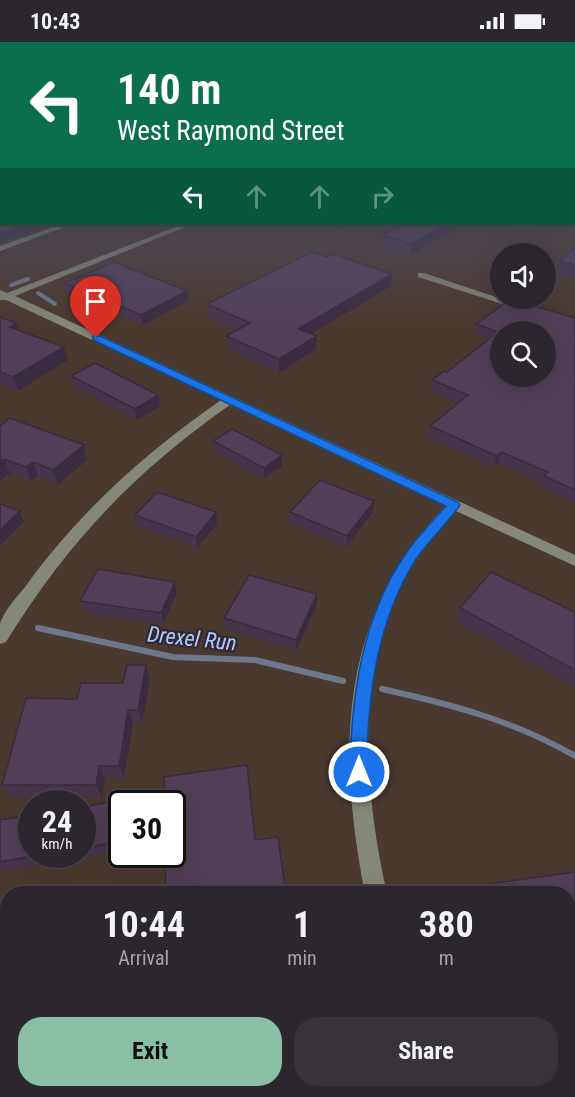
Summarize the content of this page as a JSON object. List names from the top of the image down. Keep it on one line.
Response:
{"water":["Drexel Run"],"page":{"status":"10:43","turn":["140 m","West Raymond Street"],"speed":"24 km/h","limit":"30","eta":["10:44","Arrival","1","min","380","m"],"buttons":["Exit","Share"]}}
